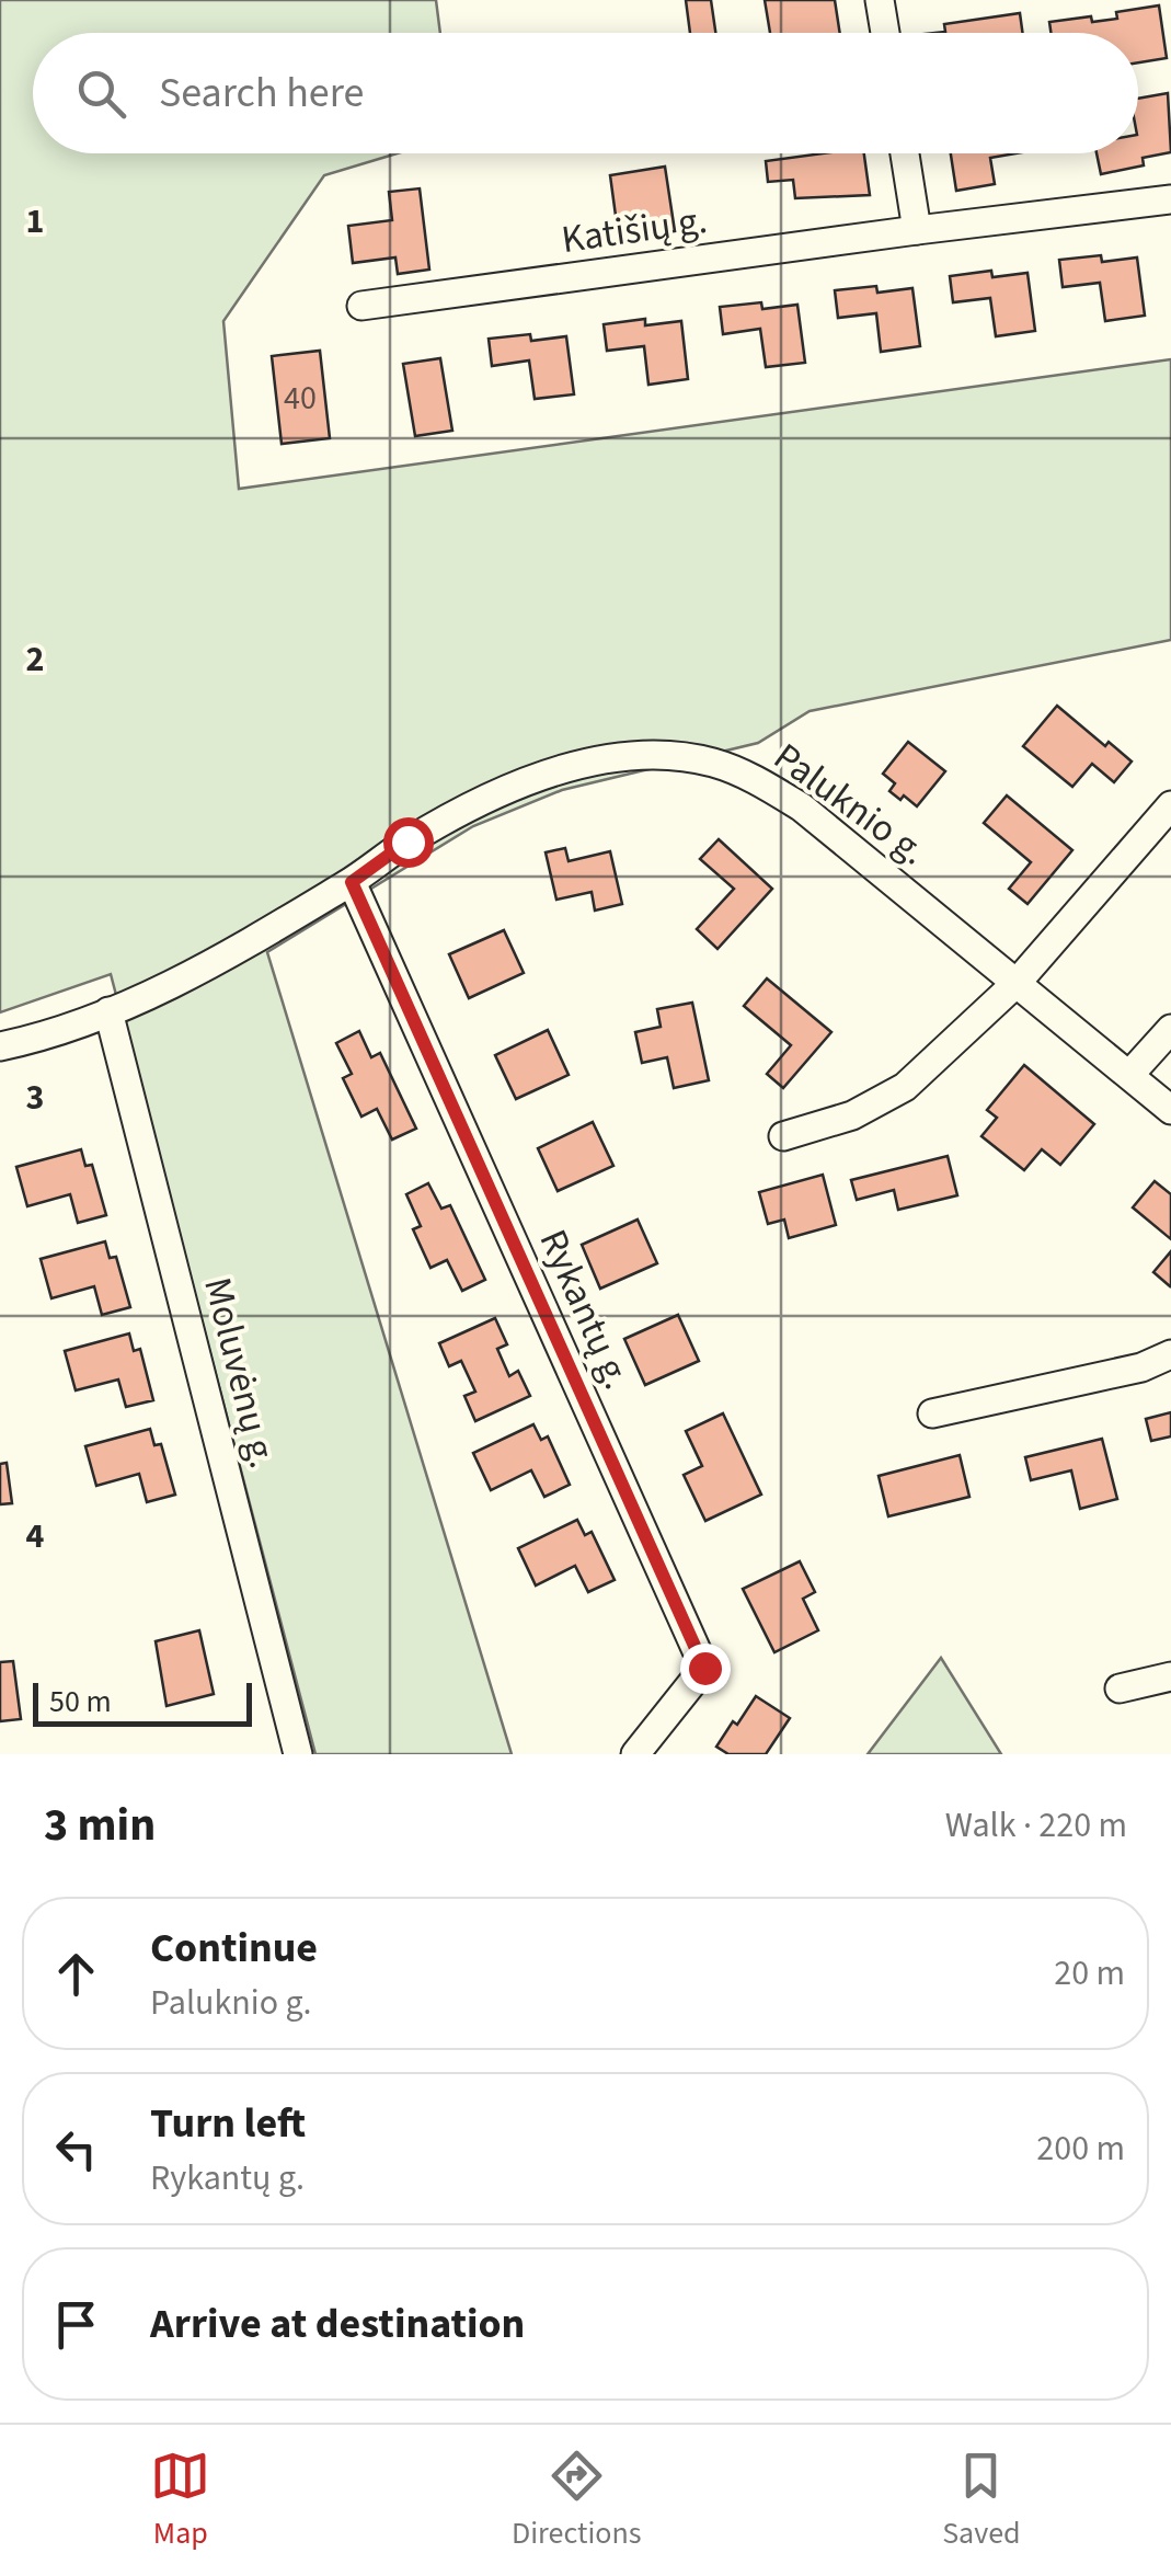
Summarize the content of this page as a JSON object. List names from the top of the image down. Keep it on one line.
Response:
{"streets":{"street":["Katišių g.","Paluknio g.","Rykantų g.","Moluvėnų g."]},"crossings":[["Paluknio g.","Rykantų g."],["Paluknio g.","Moluvėnų g."]],"house_numbers":["40"],"scale_bar":"50 m","page":{"search":"Search here","scale":"50 m","heading":["3 min","Walk · 220 m"],"list":[["Continue","Paluknio g.","20 m"],["Turn left","Rykantų g.","200 m"],"Arrive at destination"],"nav":["Map","Directions","Saved"]},"grid":{"rows":["1","2","3","4"]}}
